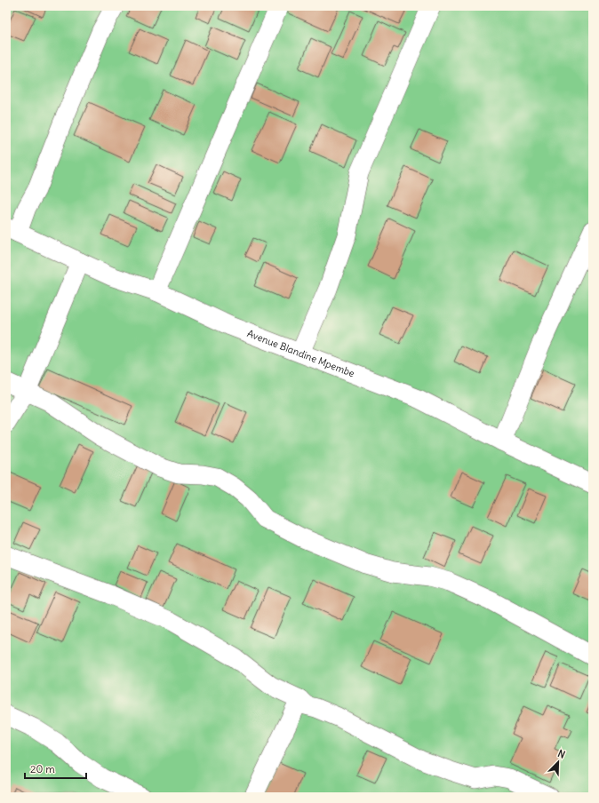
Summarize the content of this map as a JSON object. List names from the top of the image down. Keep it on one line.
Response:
{"streets":{"street":["Avenue Blandine Mpembe"]},"scale_bar":"20 m","north":"top right"}
